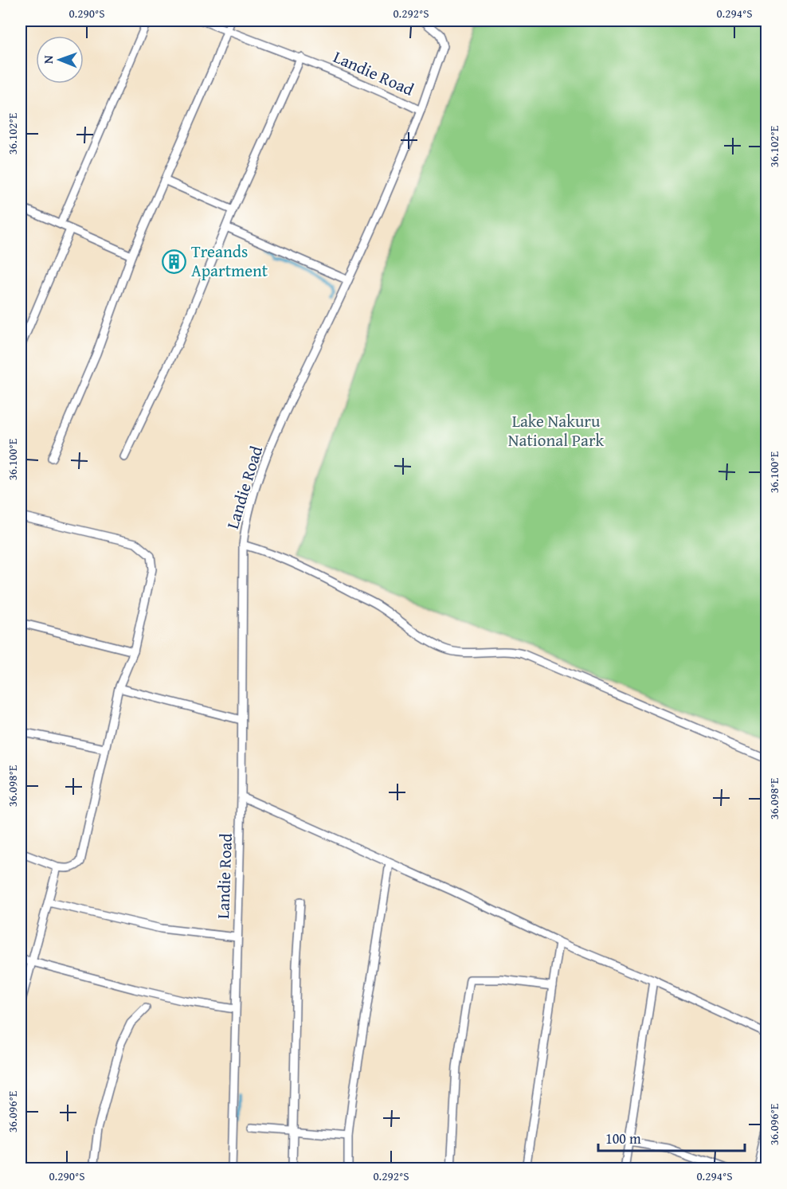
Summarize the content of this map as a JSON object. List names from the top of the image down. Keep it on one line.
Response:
{"streets":{"street":["Landie Road"]},"parks":["Lake Nakuru National Park"],"places":{"building":["Treands Apartment"]},"scale_bar":"100 m","north":"left","coordinates":["0.290°S","0.292°S","0.294°S","36.102°E","36.100°E","36.098°E","36.096°E"]}
